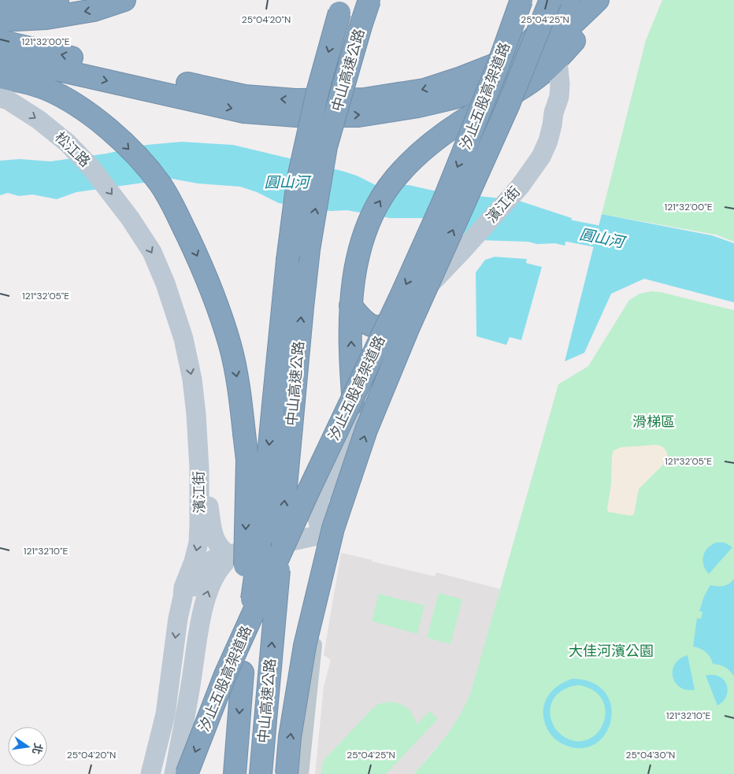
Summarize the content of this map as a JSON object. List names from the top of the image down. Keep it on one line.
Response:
{"streets":{"highway":["中山高速公路","汐止五股高架道路"],"main road":["松江路","濱江街"]},"crossings":[["松江路","濱江街"]],"one_way":["松江路"],"water":["圓山河"],"parks":["滑梯區","大佳河濱公園"],"north":"right","coordinates":["25°04'20\"N","25°04'25\"N","121°32'00\"E","121°32'05\"E","121°32'10\"E","25°04'30\"N"]}
